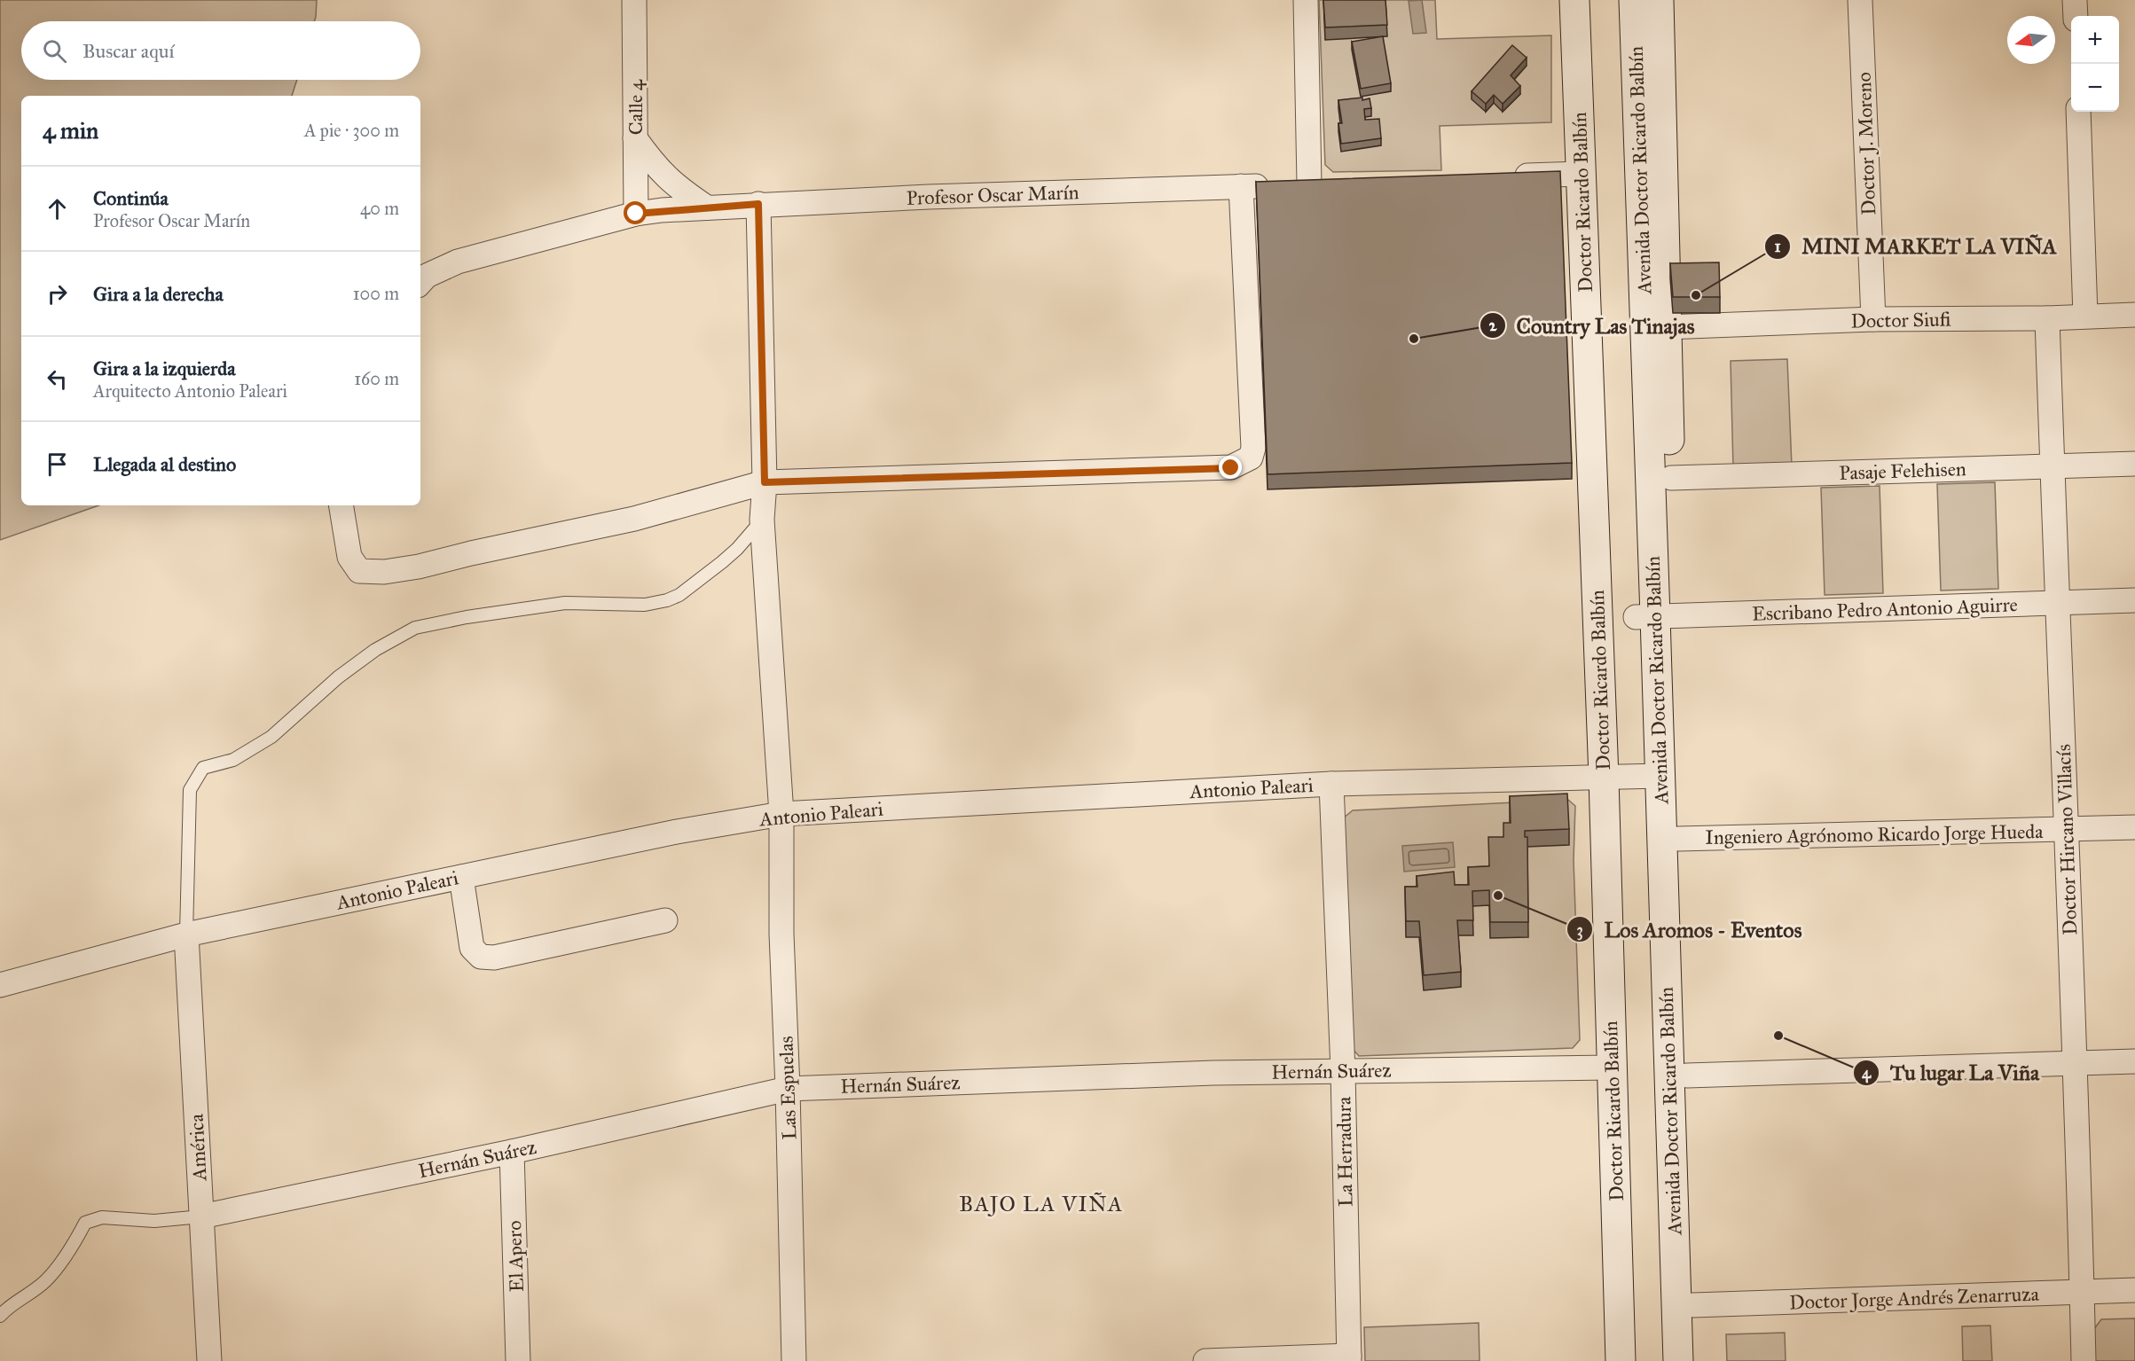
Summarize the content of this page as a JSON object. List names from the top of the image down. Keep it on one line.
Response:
{"streets":{"street":["Calle 4","Doctor J. Moreno","Avenida Doctor Ricardo Balbín","Profesor Oscar Marín","Doctor Ricardo Balbín","Doctor Siufi","Pasaje Felehisen","Escribano Pedro Antonio Aguirre","Antonio Paleari","Ingeniero Agrónomo Ricardo Jorge Hueda","Doctor Hircano Villacís","Hernán Suárez","Las Espuelas","América","La Herradura","El Apero","Doctor Jorge Andrés Zenarruza"]},"crossings":[["Calle 4","Profesor Oscar Marín"],["Doctor J. Moreno","Doctor Siufi"],["Avenida Doctor Ricardo Balbín","Escribano Pedro Antonio Aguirre"],["Avenida Doctor Ricardo Balbín","Antonio Paleari"],["Profesor Oscar Marín","Las Espuelas"],["Doctor Ricardo Balbín","Antonio Paleari"],["Doctor Ricardo Balbín","Hernán Suárez"],["Doctor Siufi","Doctor Hircano Villacís"],["Pasaje Felehisen","Doctor Hircano Villacís"],["Escribano Pedro Antonio Aguirre","Doctor Hircano Villacís"],["Antonio Paleari","Las Espuelas"],["Antonio Paleari","América"],["Antonio Paleari","La Herradura"],["Ingeniero Agrónomo Ricardo Jorge Hueda","Doctor Hircano Villacís"],["Doctor Hircano Villacís","Doctor Jorge Andrés Zenarruza"],["Hernán Suárez","Las Espuelas"],["Hernán Suárez","América"],["Hernán Suárez","La Herradura"],["Hernán Suárez","El Apero"]],"districts":["BAJO LA VIÑA"],"places":["MINI MARKET LA VIÑA","Country Las Tinajas","Los Aromos - Eventos","Tu lugar La Viña"],"north":"left","page":{"map_buttons":["+","−"],"search":"Buscar aquí","heading":["4 min","A pie · 300 m"],"list":[["Continúa","Profesor Oscar Marín","40 m"],["Gira a la derecha","100 m"],["Gira a la izquierda","Arquitecto Antonio Paleari","160 m"],"Llegada al destino"]}}
